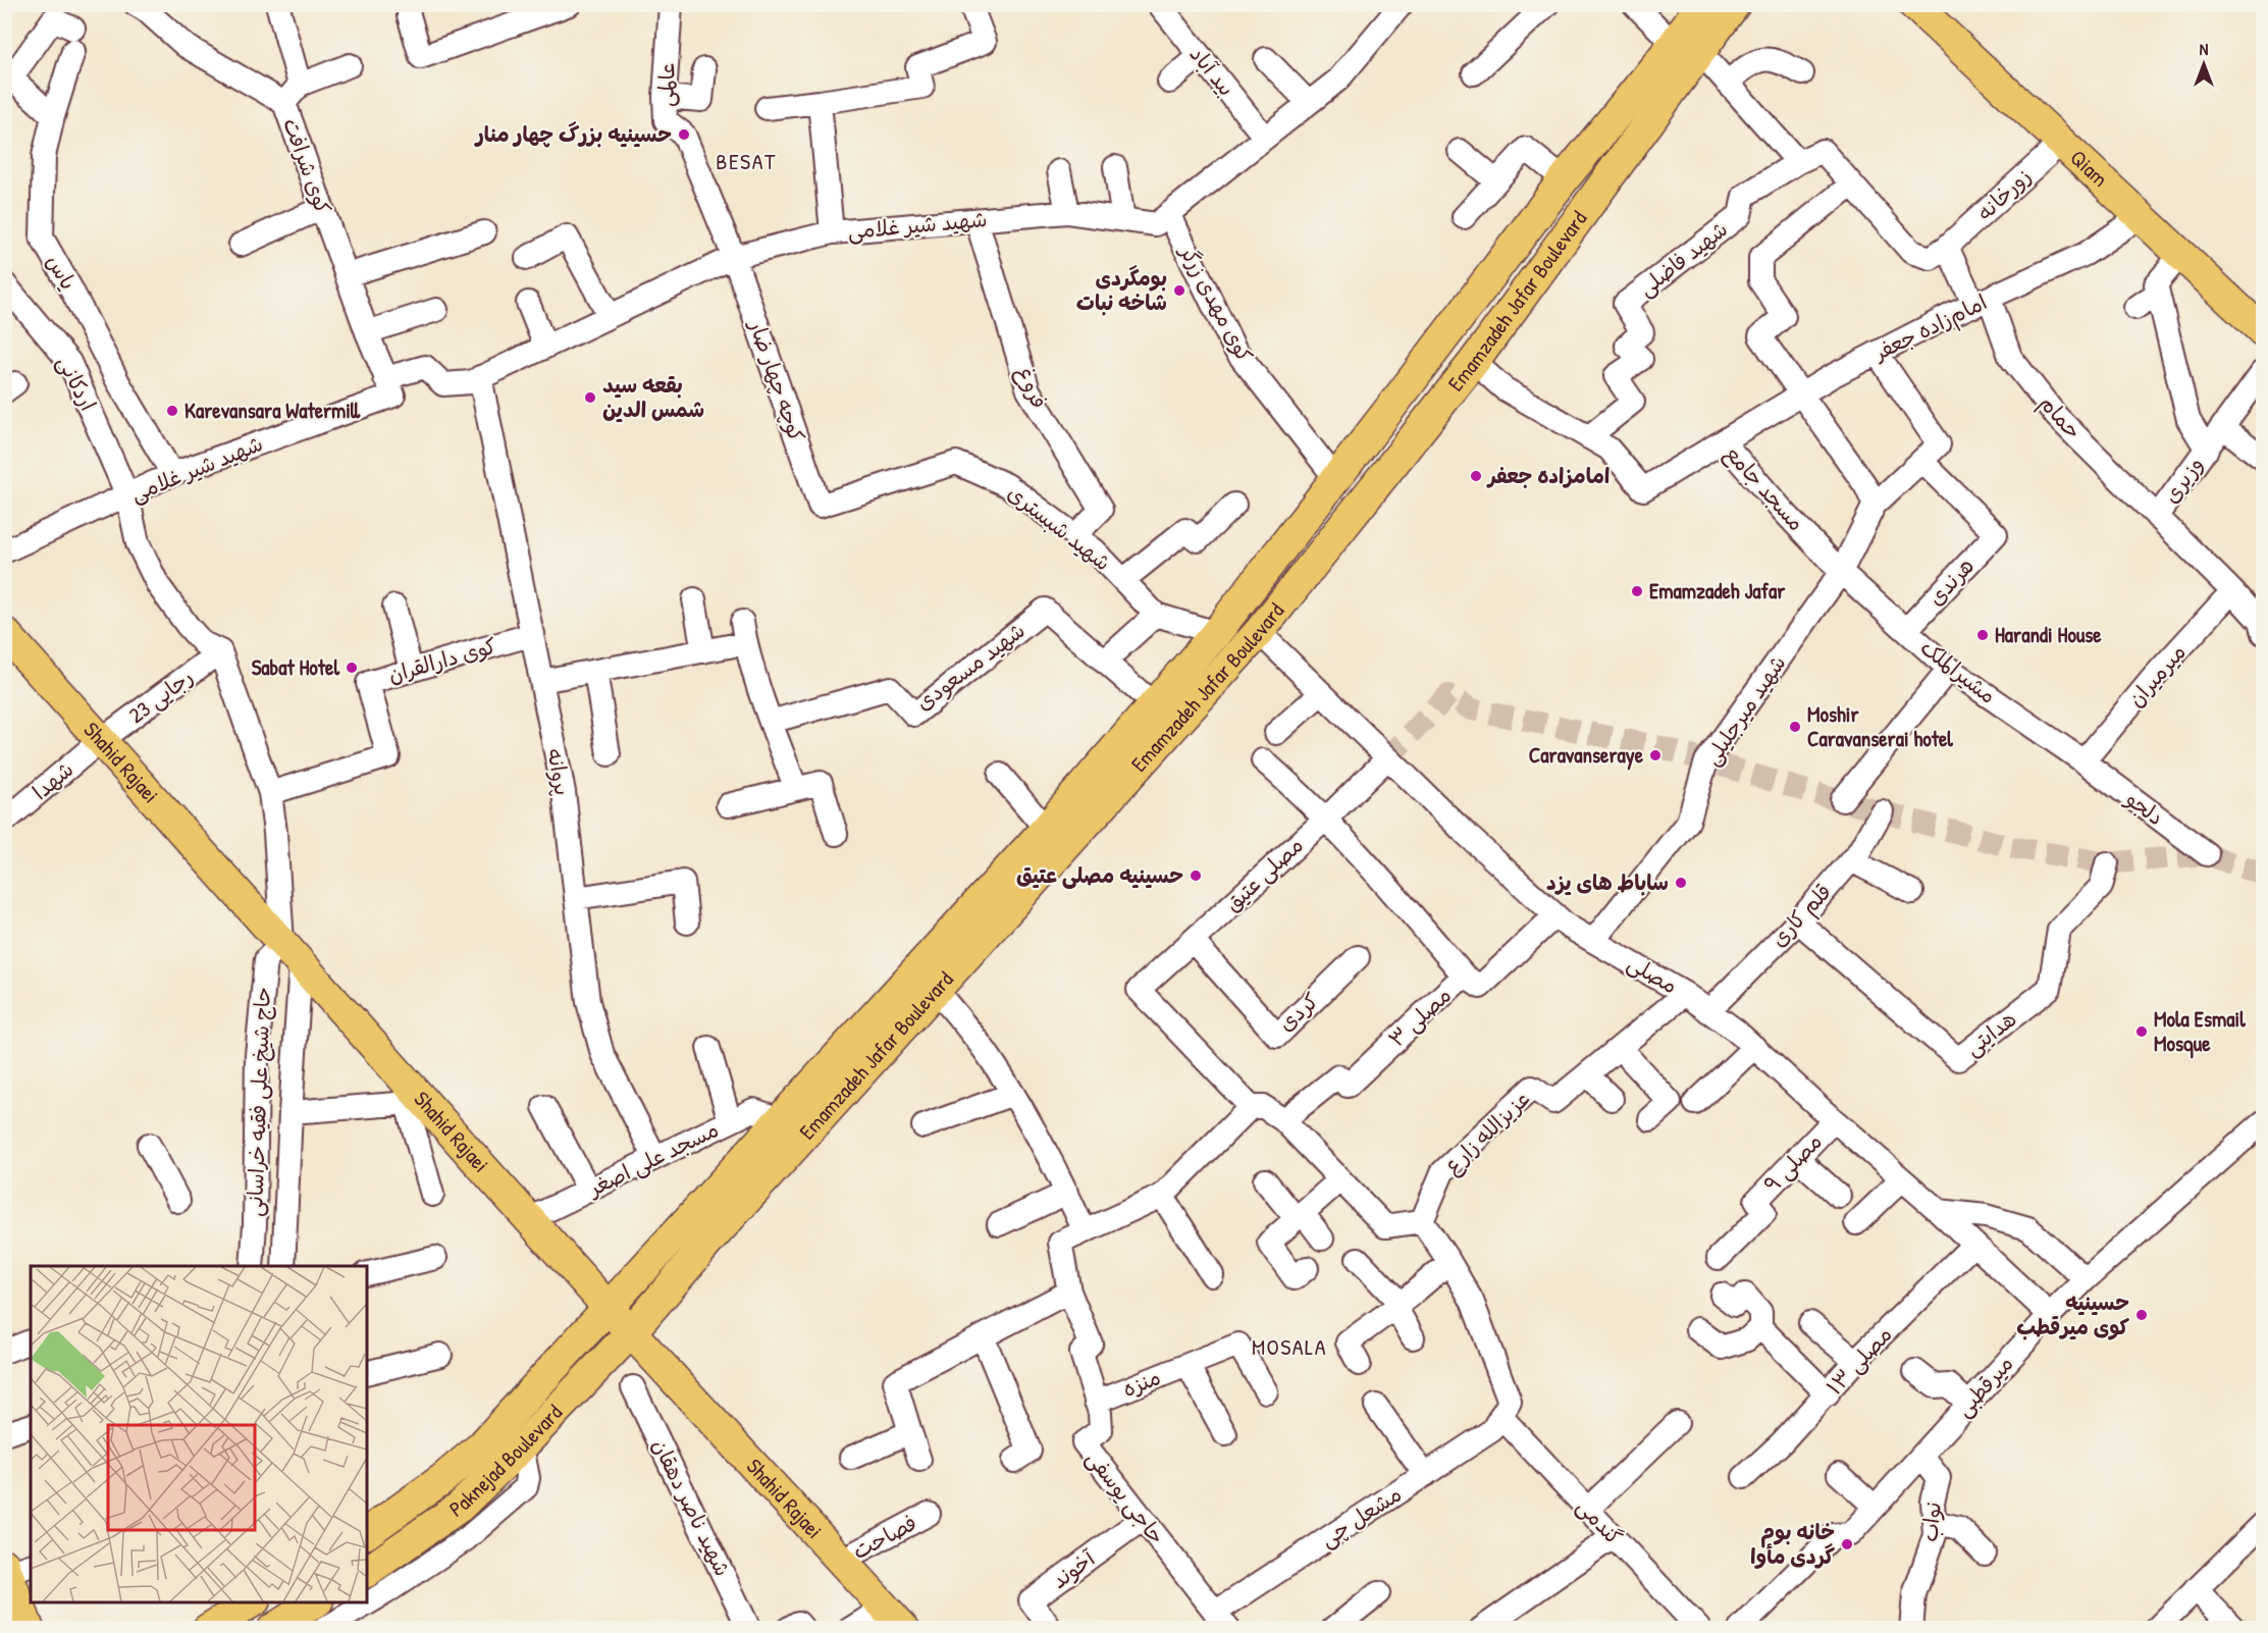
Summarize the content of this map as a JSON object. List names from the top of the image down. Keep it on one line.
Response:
{"streets":{"main road":["Qiam","Emamzadeh Jafar Boulevard","Shahid Rajaei","Paknejad Boulevard"],"street":["بید آباد","عالمی","کوی شرافت","زورخانه","شهید شیر غلامی","شهید فاضلی","یاس","کوی مهدی زرگر","امام‌زاده جعفر","کوچه چهار ضار","اردکانی","فروغ","حمام","وزیری","مسجد جامع","شهید شبستری","هرندی","کوی دارالقران","شهید مسعودی","مشیرالملک","میرمیران","رجایی 23","شهید میرجلیلی","پروانه","شهدا","دلجو","مصلی عتیق","قلم کاری","مصلی","کردی","مصلی ۳","هدایتی","حاج شیخ علی فقیه خراسانی","عزیزالله زارع","مسجد علی اصغر","مصلی ۹","مصلی ۱۳","منزه","میرقطبی","حاجی یوسفی","شهید ناصر دهقان","مشعل چی","گندمی","نواب","فصاحت","آخوند"]},"crossings":[["بید آباد","شهید شیر غلامی"],["عالمی","شهید شیر غلامی"],["عالمی","کوچه چهار ضار"],["کوی شرافت","شهید شیر غلامی"],["Qiam","زورخانه"],["Qiam","امام‌زاده جعفر"],["زورخانه","حمام"],["شهید شیر غلامی","یاس"],["شهید شیر غلامی","کوی مهدی زرگر"],["شهید شیر غلامی","کوچه چهار ضار"],["شهید شیر غلامی","اردکانی"],["شهید شیر غلامی","فروغ"],["شهید شیر غلامی","پروانه"],["شهید فاضلی","مسجد جامع"],["Emamzadeh Jafar Boulevard","کوی مهدی زرگر"],["Emamzadeh Jafar Boulevard","مسجد جامع"],["Emamzadeh Jafar Boulevard","شهید شبستری"],["Emamzadeh Jafar Boulevard","شهید مسعودی"],["Emamzadeh Jafar Boulevard","Shahid Rajaei"],["Emamzadeh Jafar Boulevard","مصلی"],["Emamzadeh Jafar Boulevard","مسجد علی اصغر"],["Emamzadeh Jafar Boulevard","Paknejad Boulevard"],["امام‌زاده جعفر","حمام"],["امام‌زاده جعفر","مسجد جامع"],["کوچه چهار ضار","شهید شبستری"],["اردکانی","رجایی 23"],["فروغ","شهید شبستری"],["حمام","وزیری"],["وزیری","میرمیران"],["مسجد جامع","مشیرالملک"],["مسجد جامع","شهید میرجلیلی"],["هرندی","مشیرالملک"],["کوی دارالقران","پروانه"],["مشیرالملک","میرمیران"],["مشیرالملک","شهید میرجلیلی"],["مشیرالملک","دلجو"],["میرمیران","دلجو"],["رجایی 23","Shahid Rajaei"],["رجایی 23","شهدا"],["شهید میرجلیلی","مصلی"],["Shahid Rajaei","شهدا"],["Shahid Rajaei","حاج شیخ علی فقیه خراسانی"],["Shahid Rajaei","مسجد علی اصغر"],["Shahid Rajaei","Paknejad Boulevard"],["Shahid Rajaei","فصاحت"],["پروانه","مسجد علی اصغر"],["مصلی عتیق","مصلی"],["مصلی عتیق","کردی"],["مصلی عتیق","حاجی یوسفی"],["قلم کاری","مصلی"],["قلم کاری","هدایتی"],["مصلی","مصلی ۳"],["مصلی","عزیزالله زارع"],["مصلی","مصلی ۹"],["مصلی","مصلی ۱۳"],["مصلی","میرقطبی"],["عزیزالله زارع","گندمی"],["منزه","حاجی یوسفی"],["میرقطبی","نواب"],["حاجی یوسفی","مشعل چی"],["حاجی یوسفی","آخوند"],["مشعل چی","گندمی"]],"districts":["BESAT","MOSALA"],"places":["حسینیه بزرگ چهار منار","بومگردی شاخه نبات","بقعه سید شمس الدین","Karevansara Watermill","امامزاده جعفر","Emamzadeh Jafar","Harandi House","Sabat Hotel","Moshir Caravanserai hotel","Caravanseraye","حسینیه مصلی عتیق","ساباط های یزد","Mola Esmail Mosque","حسینیه کوی میرقطب","خانه بوم گردی مأوا"],"north":"top"}
